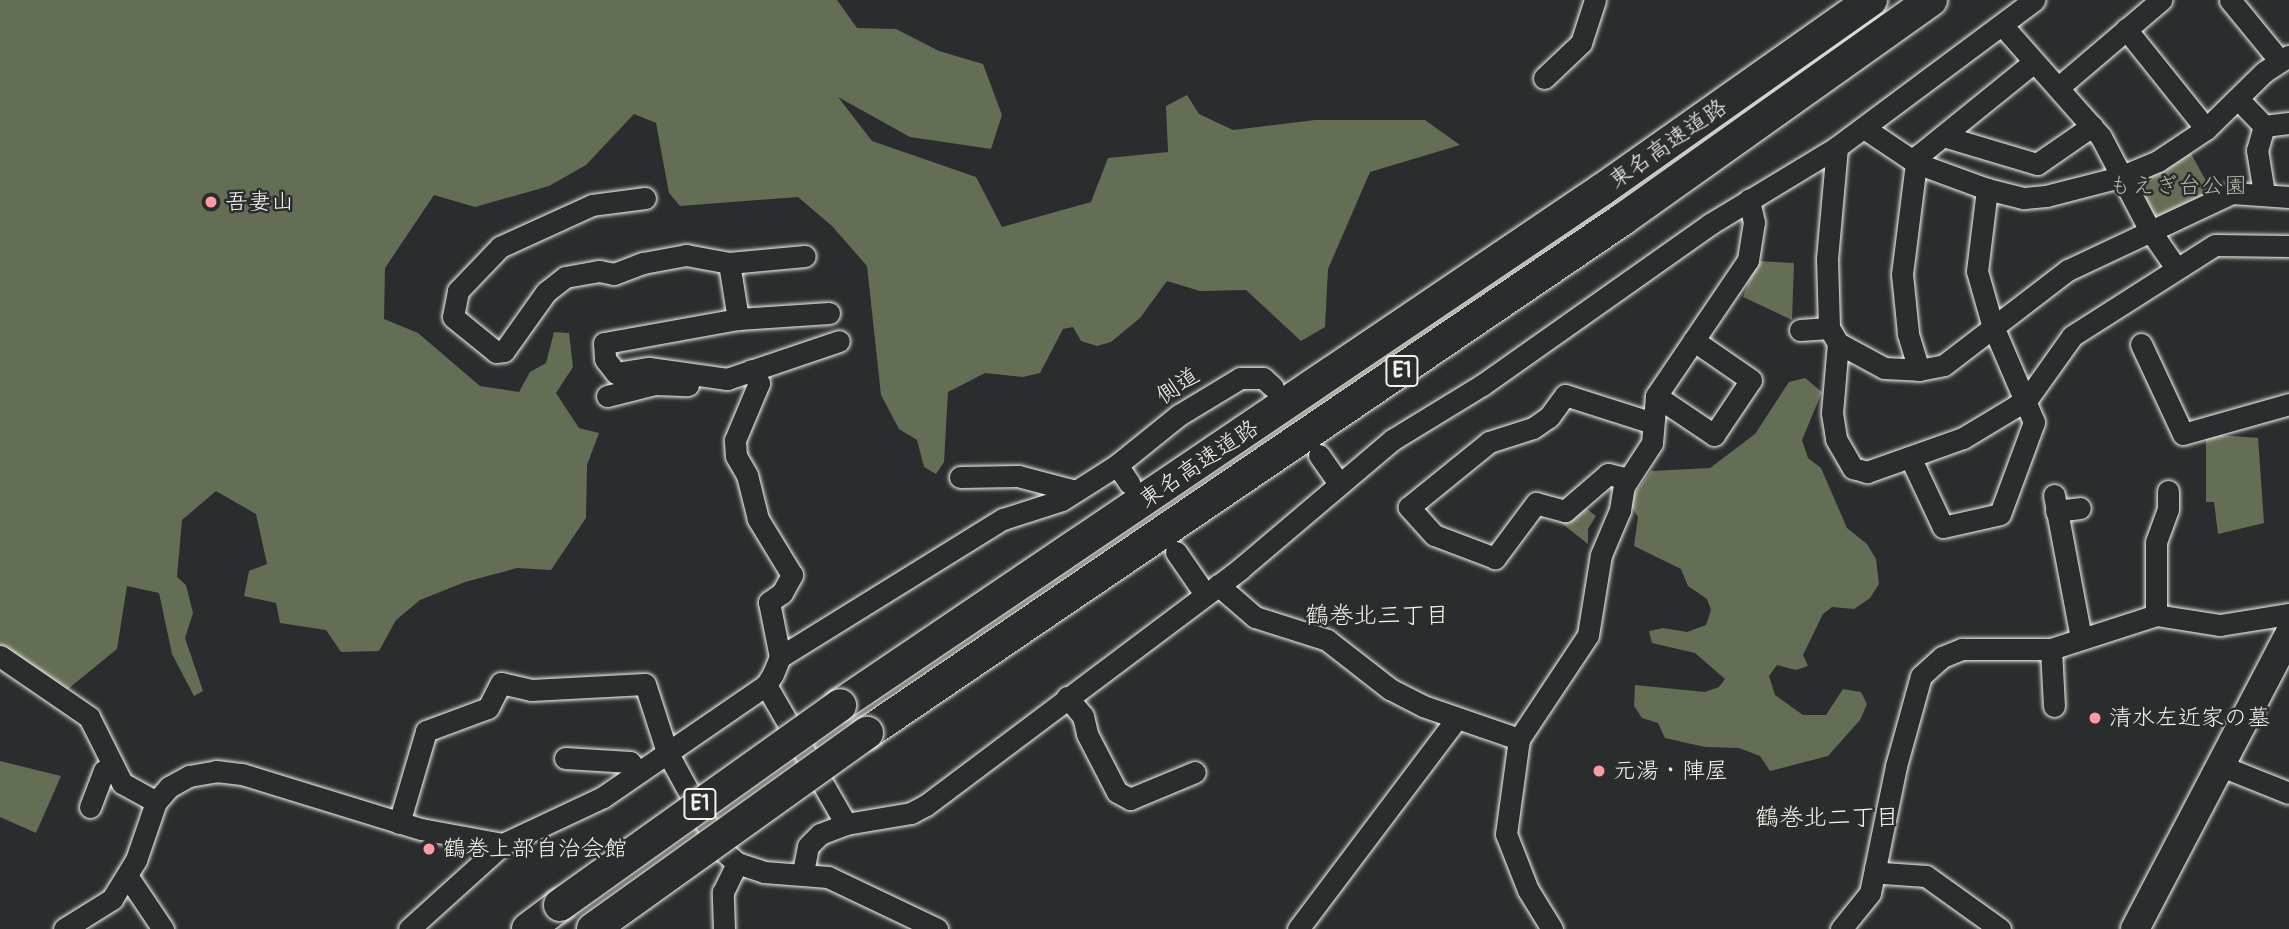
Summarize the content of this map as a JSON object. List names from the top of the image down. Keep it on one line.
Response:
{"streets":{"highway":["東名高速道路","E1"],"street":["側道"]},"districts":["鶴巻北三丁目","鶴巻北二丁目"],"parks":["もえぎ台公園"],"places":["吾妻山","清水左近家の墓","元湯・陣屋","鶴巻上部自治会館"]}
